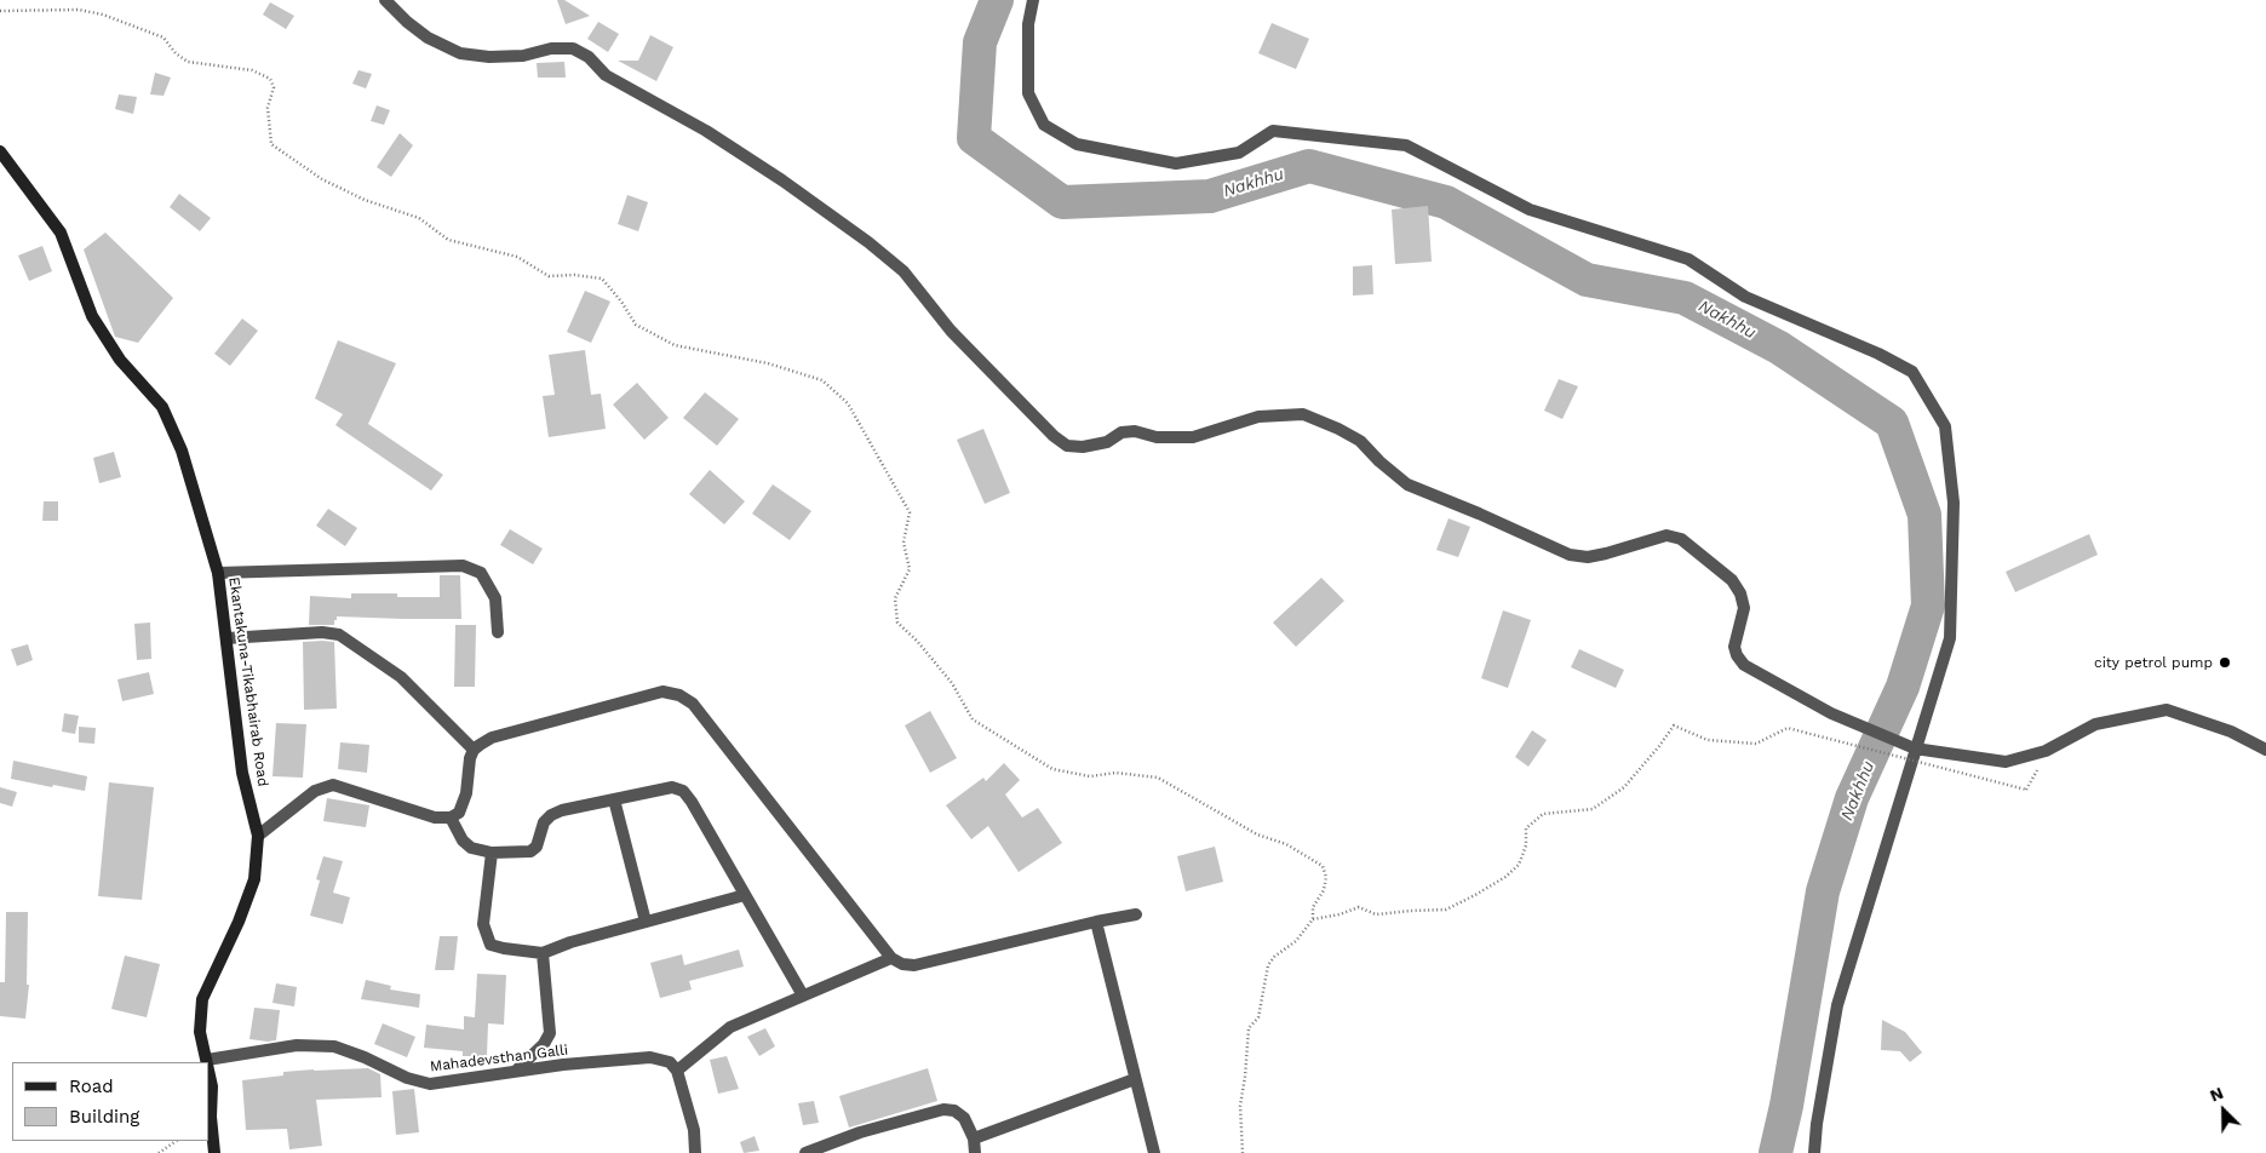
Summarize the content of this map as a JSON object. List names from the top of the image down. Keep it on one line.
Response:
{"streets":{"main road":["Ekantakuna-Tikabhairab Road"],"street":["Mahadevsthan Galli"]},"crossings":[["Ekantakuna-Tikabhairab Road","Mahadevsthan Galli"]],"water":["Nakhhu"],"places":["city petrol pump"],"legend":["Road","Building"],"north":"top left"}
